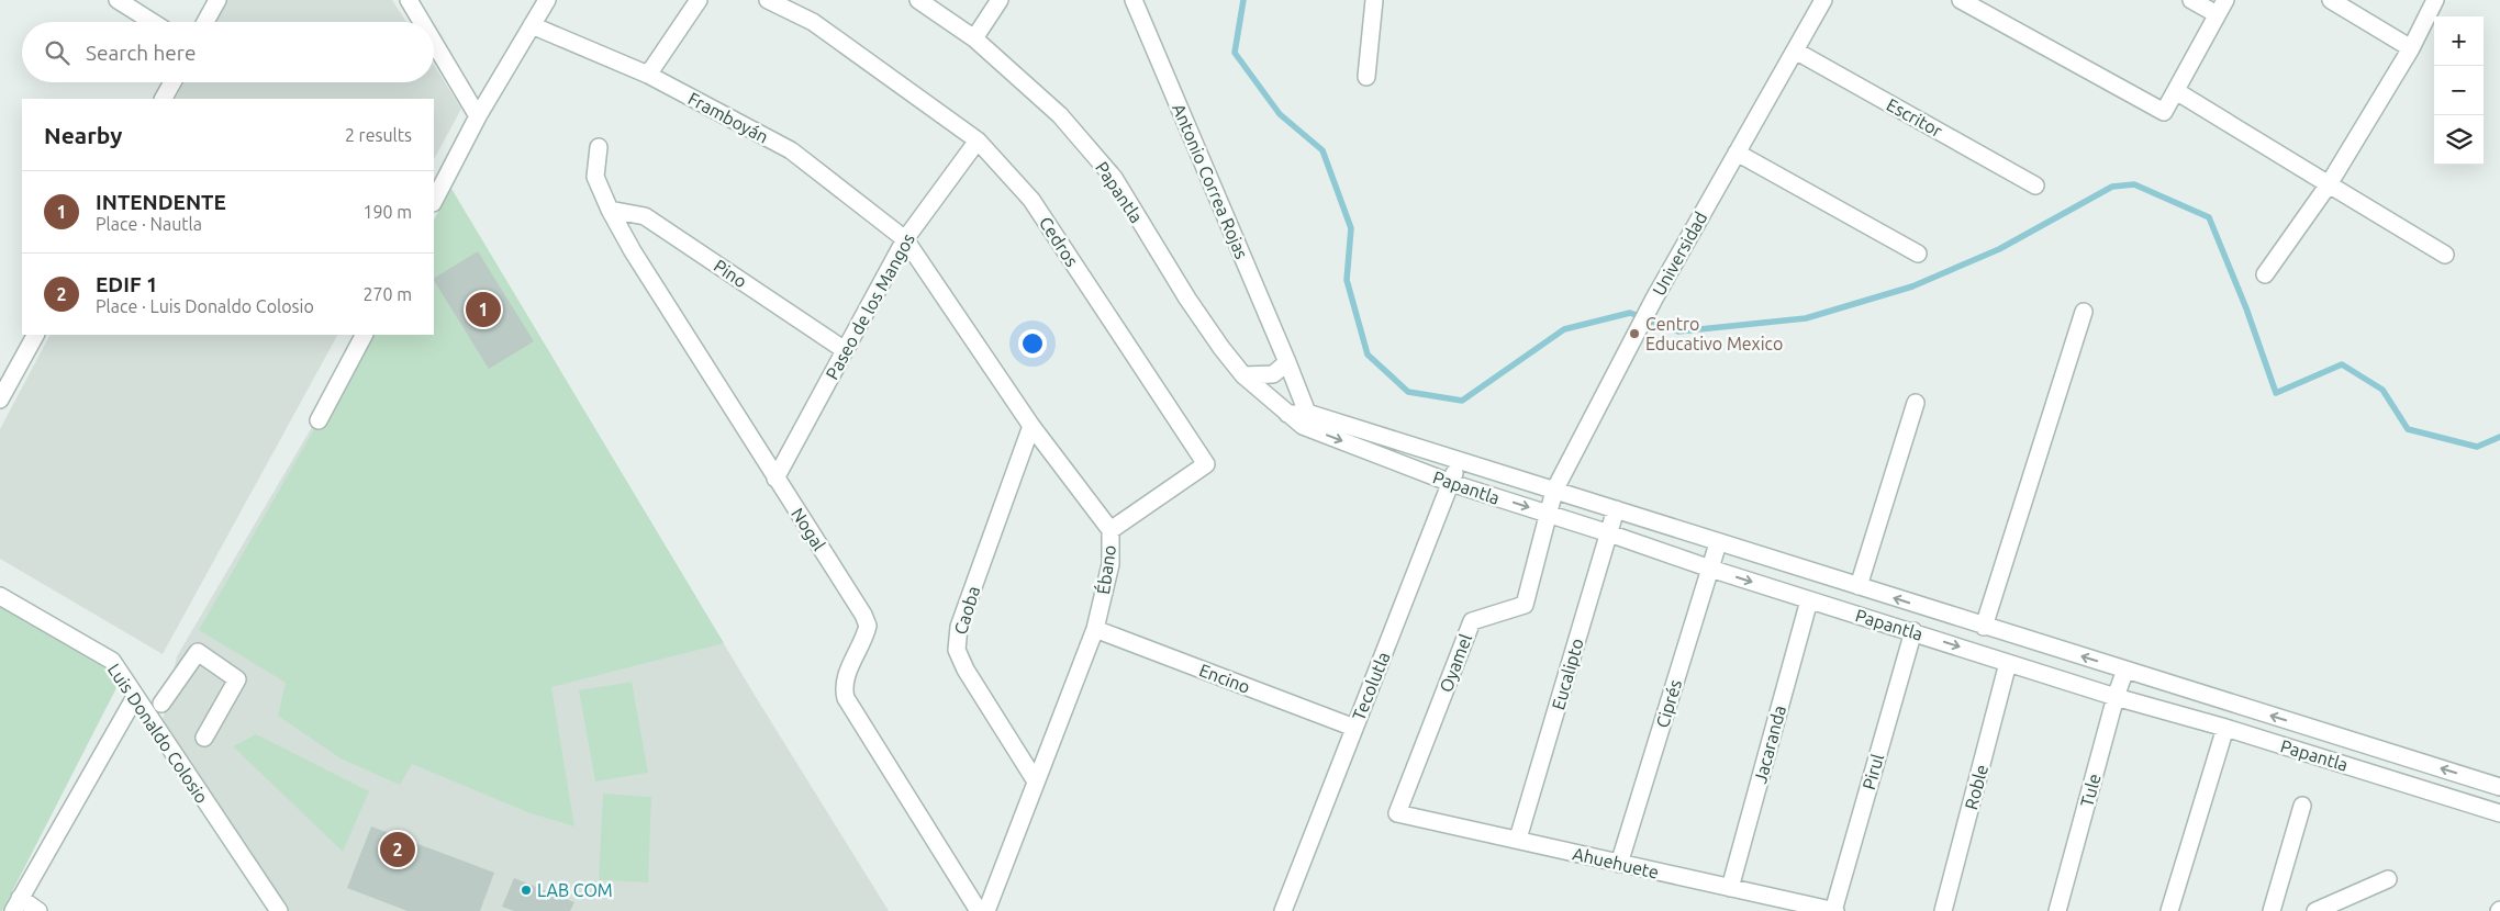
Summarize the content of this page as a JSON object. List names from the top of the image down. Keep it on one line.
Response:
{"streets":{"street":["Framboyán","Escritor","Antonio Correa Rojas","Papantla","Cedros","Universidad","Pino","Paseo de los Mangos","Nogal","Ébano","Caoba","Oyamel","Eucalipto","Encino","Tecolutla","Ciprés","Luis Donaldo Colosio","Jacaranda","Pirul","Roble","Tule","Ahuehuete"]},"crossings":[["Framboyán","Paseo de los Mangos"],["Framboyán","Ébano"],["Escritor","Universidad"],["Antonio Correa Rojas","Papantla"],["Papantla","Universidad"],["Papantla","Oyamel"],["Papantla","Eucalipto"],["Papantla","Tecolutla"],["Papantla","Ciprés"],["Papantla","Jacaranda"],["Papantla","Pirul"],["Papantla","Roble"],["Papantla","Tule"],["Cedros","Paseo de los Mangos"],["Cedros","Ébano"],["Universidad","Oyamel"],["Pino","Paseo de los Mangos"],["Pino","Nogal"],["Paseo de los Mangos","Nogal"],["Paseo de los Mangos","Ébano"],["Ébano","Caoba"],["Ébano","Encino"],["Oyamel","Ahuehuete"],["Eucalipto","Ahuehuete"],["Encino","Tecolutla"],["Ciprés","Ahuehuete"],["Jacaranda","Ahuehuete"],["Pirul","Ahuehuete"]],"places":["Centro Educativo Mexico","LAB COM"],"page":{"map_buttons":["+","−"],"search":"Search here","heading":["Nearby","2 results"],"list":[{"mark":"1","name":"INTENDENTE","note":"Place · Nautla","value":"190 m"},{"mark":"2","name":"EDIF 1","note":"Place · Luis Donaldo Colosio","value":"270 m"}],"pins":["1","2"]}}
